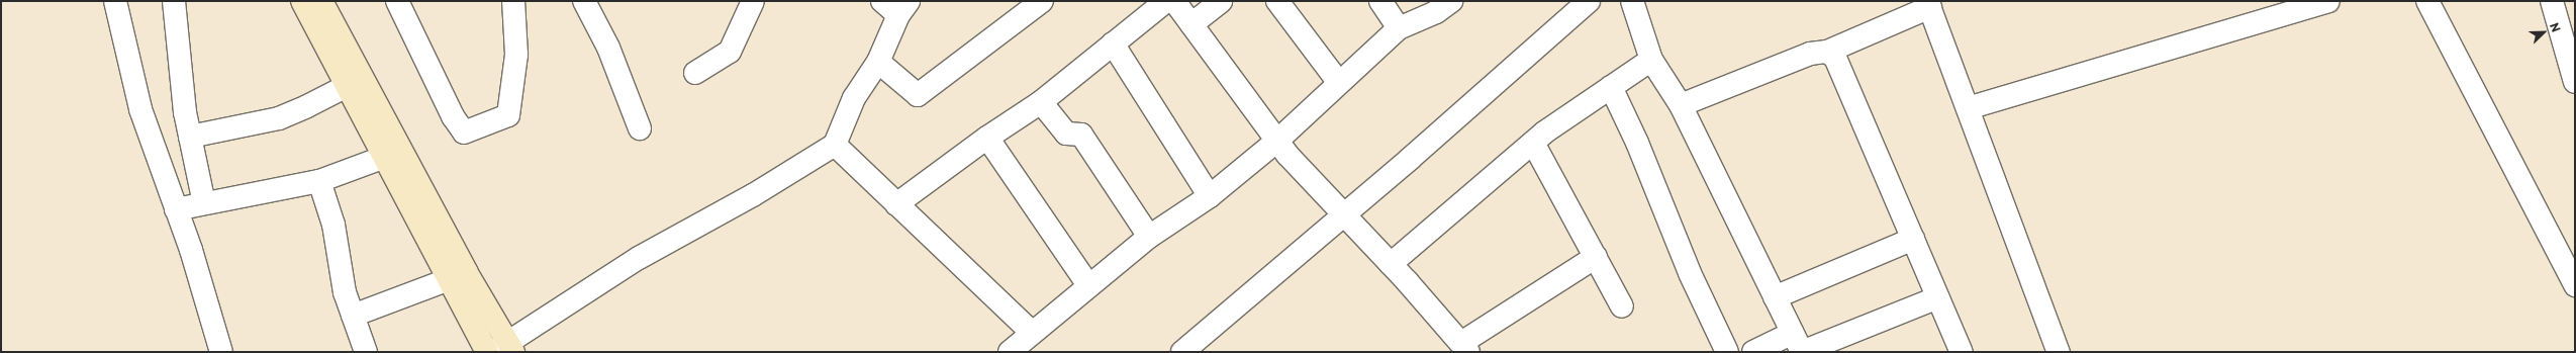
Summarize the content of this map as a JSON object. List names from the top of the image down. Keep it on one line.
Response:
{"north":"top right"}
